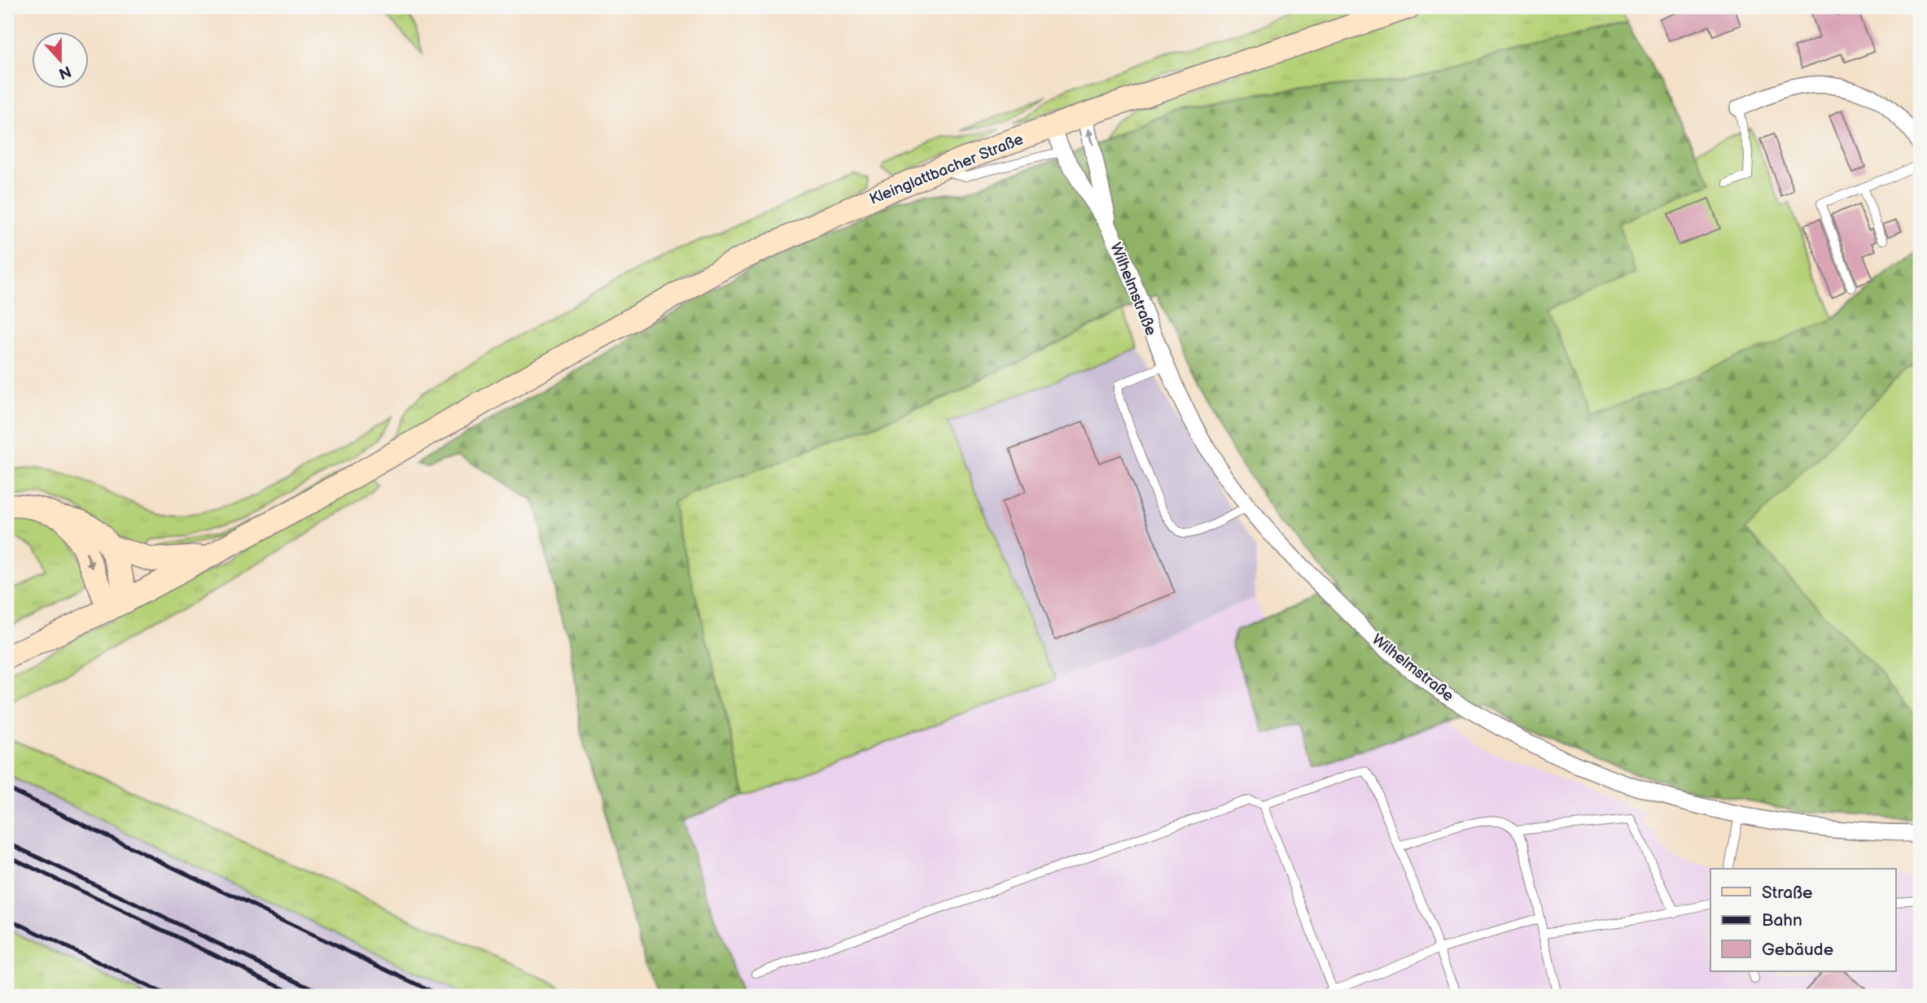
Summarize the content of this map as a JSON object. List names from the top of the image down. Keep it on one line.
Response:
{"streets":{"street":["Kleinglattbacher Straße","Wilhelmstraße"]},"crossings":[["Kleinglattbacher Straße","Wilhelmstraße"]],"legend":["Straße","Bahn","Gebäude"],"north":"bottom"}
